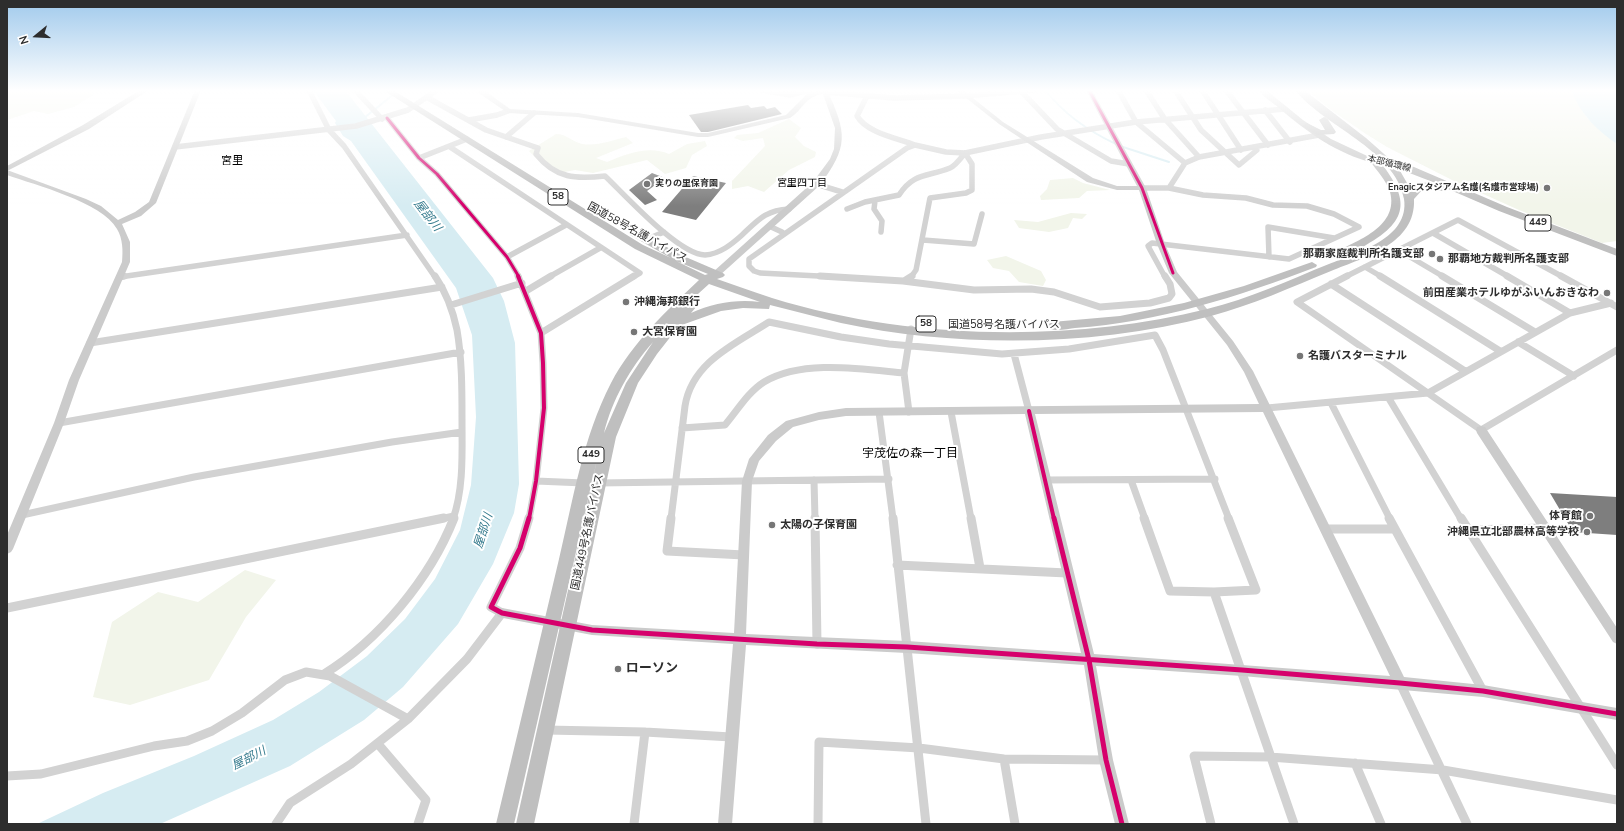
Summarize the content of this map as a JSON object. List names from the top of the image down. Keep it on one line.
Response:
{"streets":{"highway":["本部循環線","58","449","国道58号名護バイパス","国道449号名護バイパス"]},"crossings":[["本部循環線","国道58号名護バイパス"],["国道58号名護バイパス","国道449号名護バイパス"]],"districts":["宮里","宮里四丁目","宇茂佐の森一丁目"],"water":["屋部川"],"places":["実りの里保育園","Enagicスタジアム名護(名護市営球場)","那覇家庭裁判所名護支部","那覇地方裁判所名護支部","前田産業ホテルゆがふいんおきなわ","沖縄海邦銀行","大宮保育園","名護バスターミナル","体育館","太陽の子保育園","沖縄県立北部農林高等学校","ローソン"],"north":"left"}
